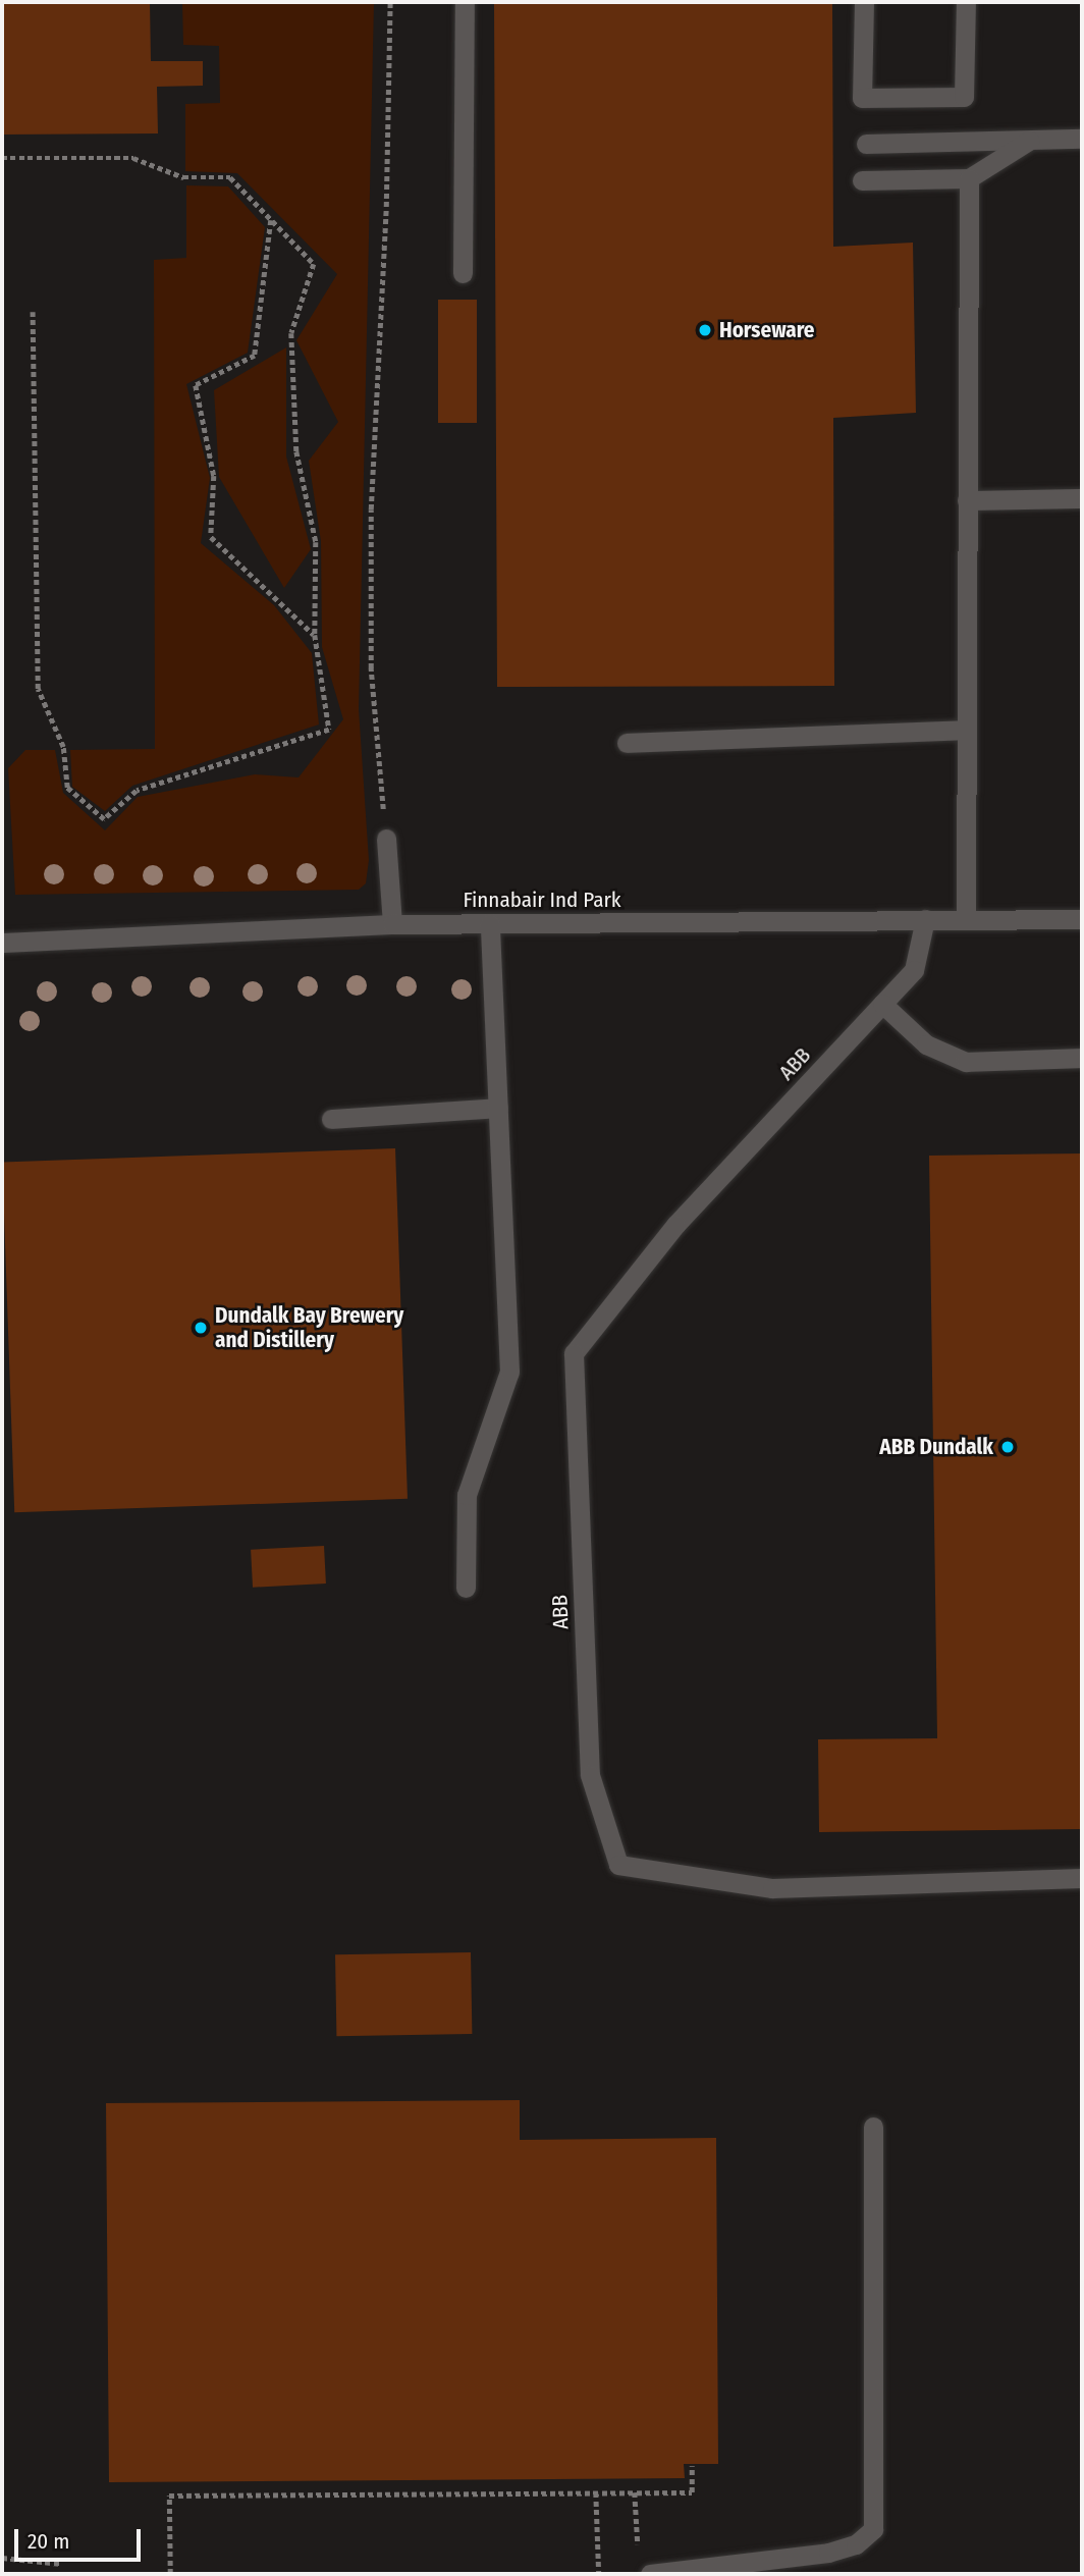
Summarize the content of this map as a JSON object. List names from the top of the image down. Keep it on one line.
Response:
{"streets":{"lane":["Finnabair Ind Park","ABB"]},"crossings":[["Finnabair Ind Park","ABB"]],"places":["Horseware","Dundalk Bay Brewery and Distillery","ABB Dundalk"],"scale_bar":"20 m"}
